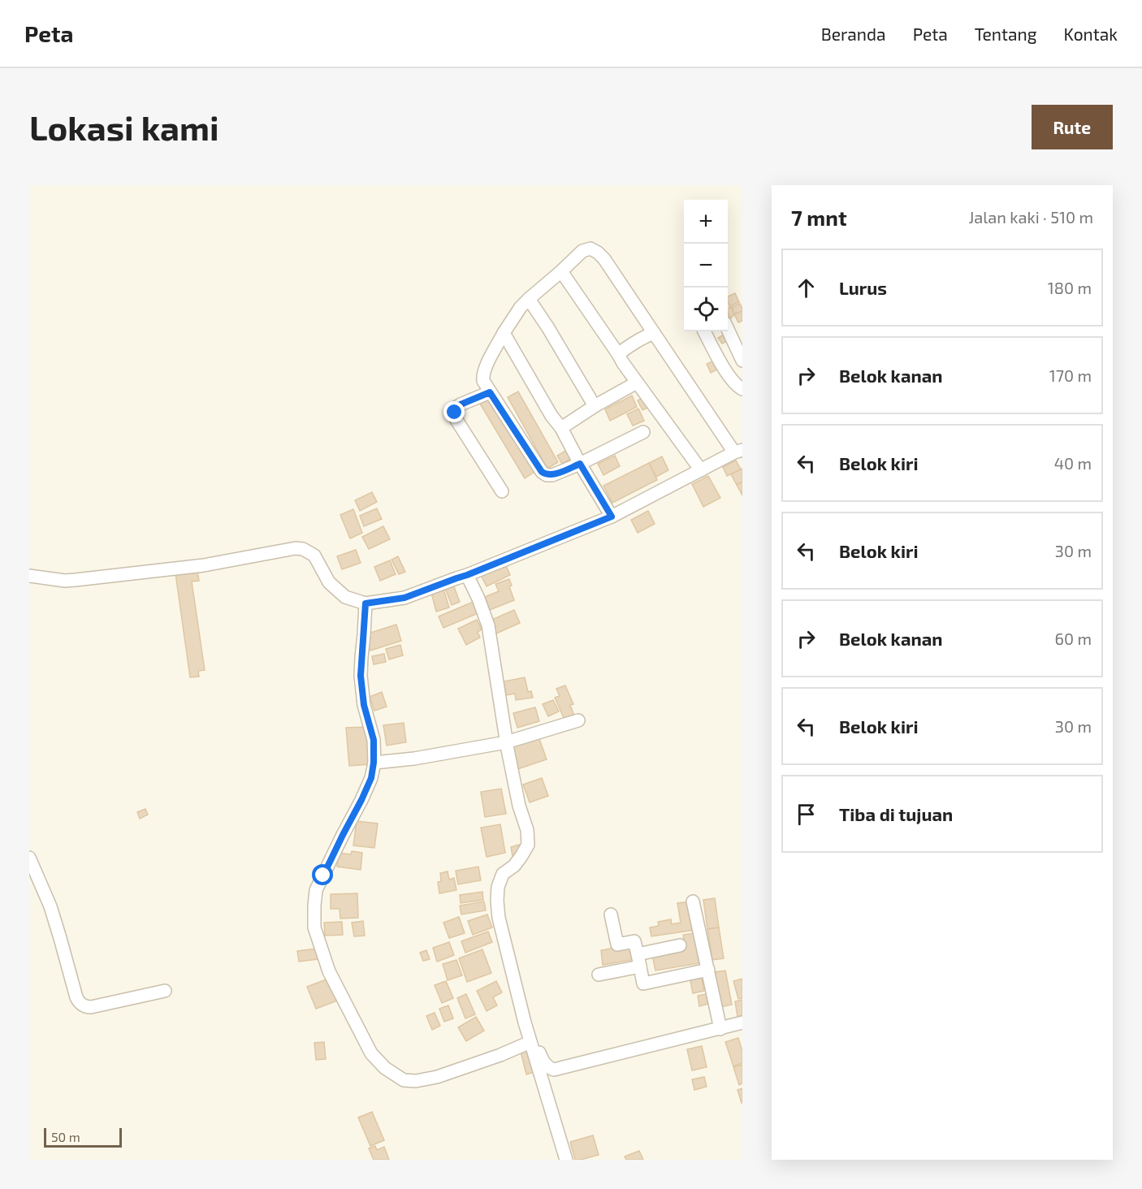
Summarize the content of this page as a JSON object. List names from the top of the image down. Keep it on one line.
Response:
{"scale_bar":"50 m","page":{"header":"Peta","nav":["Beranda","Peta","Tentang","Kontak"],"buttons":"Rute","title":"Lokasi kami","heading":["7 mnt","Jalan kaki · 510 m"],"map_buttons":["+","−"],"list":[["Lurus","180 m"],["Belok kanan","170 m"],["Belok kiri","40 m"],["Belok kiri","30 m"],["Belok kanan","60 m"],["Belok kiri","30 m"],"Tiba di tujuan"],"scale":"50 m"}}
